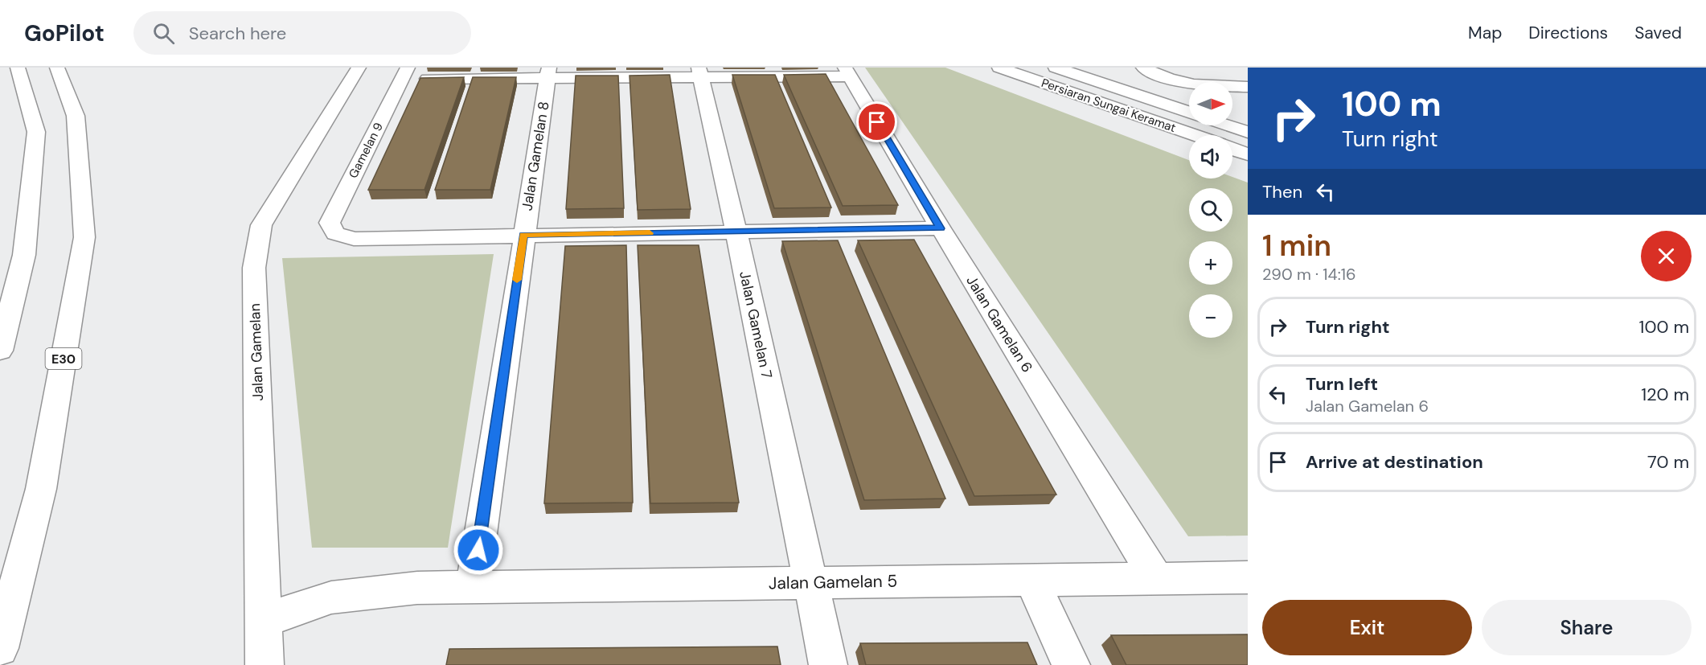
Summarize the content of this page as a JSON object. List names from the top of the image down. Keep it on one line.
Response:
{"streets":{"main road":["Persiaran Sungai Keramat","Gamelan 9","Jalan Gamelan 8","Jalan Gamelan 6","Jalan Gamelan 7","Jalan Gamelan","E30","Jalan Gamelan 5"]},"crossings":[["Gamelan 9","Jalan Gamelan 8"],["Jalan Gamelan 8","Jalan Gamelan 5"],["Jalan Gamelan 6","Jalan Gamelan 5"],["Jalan Gamelan 7","Jalan Gamelan 5"],["Jalan Gamelan","Jalan Gamelan 5"]],"north":"right","page":{"header":"GoPilot","search":"Search here","nav":["Map","Directions","Saved"],"turn":["100 m","Turn right"],"map_buttons":["+","−"],"then":"Then","heading":["1 min","290 m · 14:16"],"list":[{"name":"Turn right","value":"100 m"},{"name":"Turn left","note":"Jalan Gamelan 6","value":"120 m"},{"name":"Arrive at destination","value":"70 m"}],"buttons":["Exit","Share"]}}
